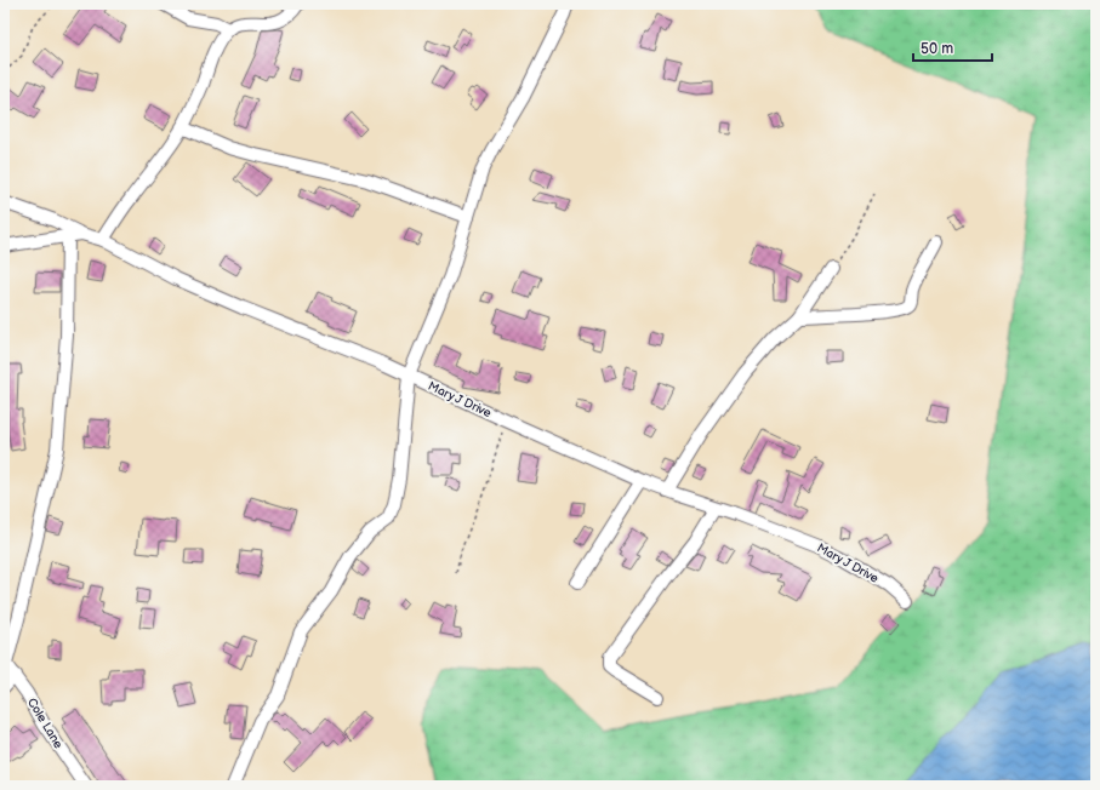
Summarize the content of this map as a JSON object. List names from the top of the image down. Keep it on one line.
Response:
{"streets":{"street":["Mary J Drive","Cole Lane"]},"scale_bar":"50 m"}
